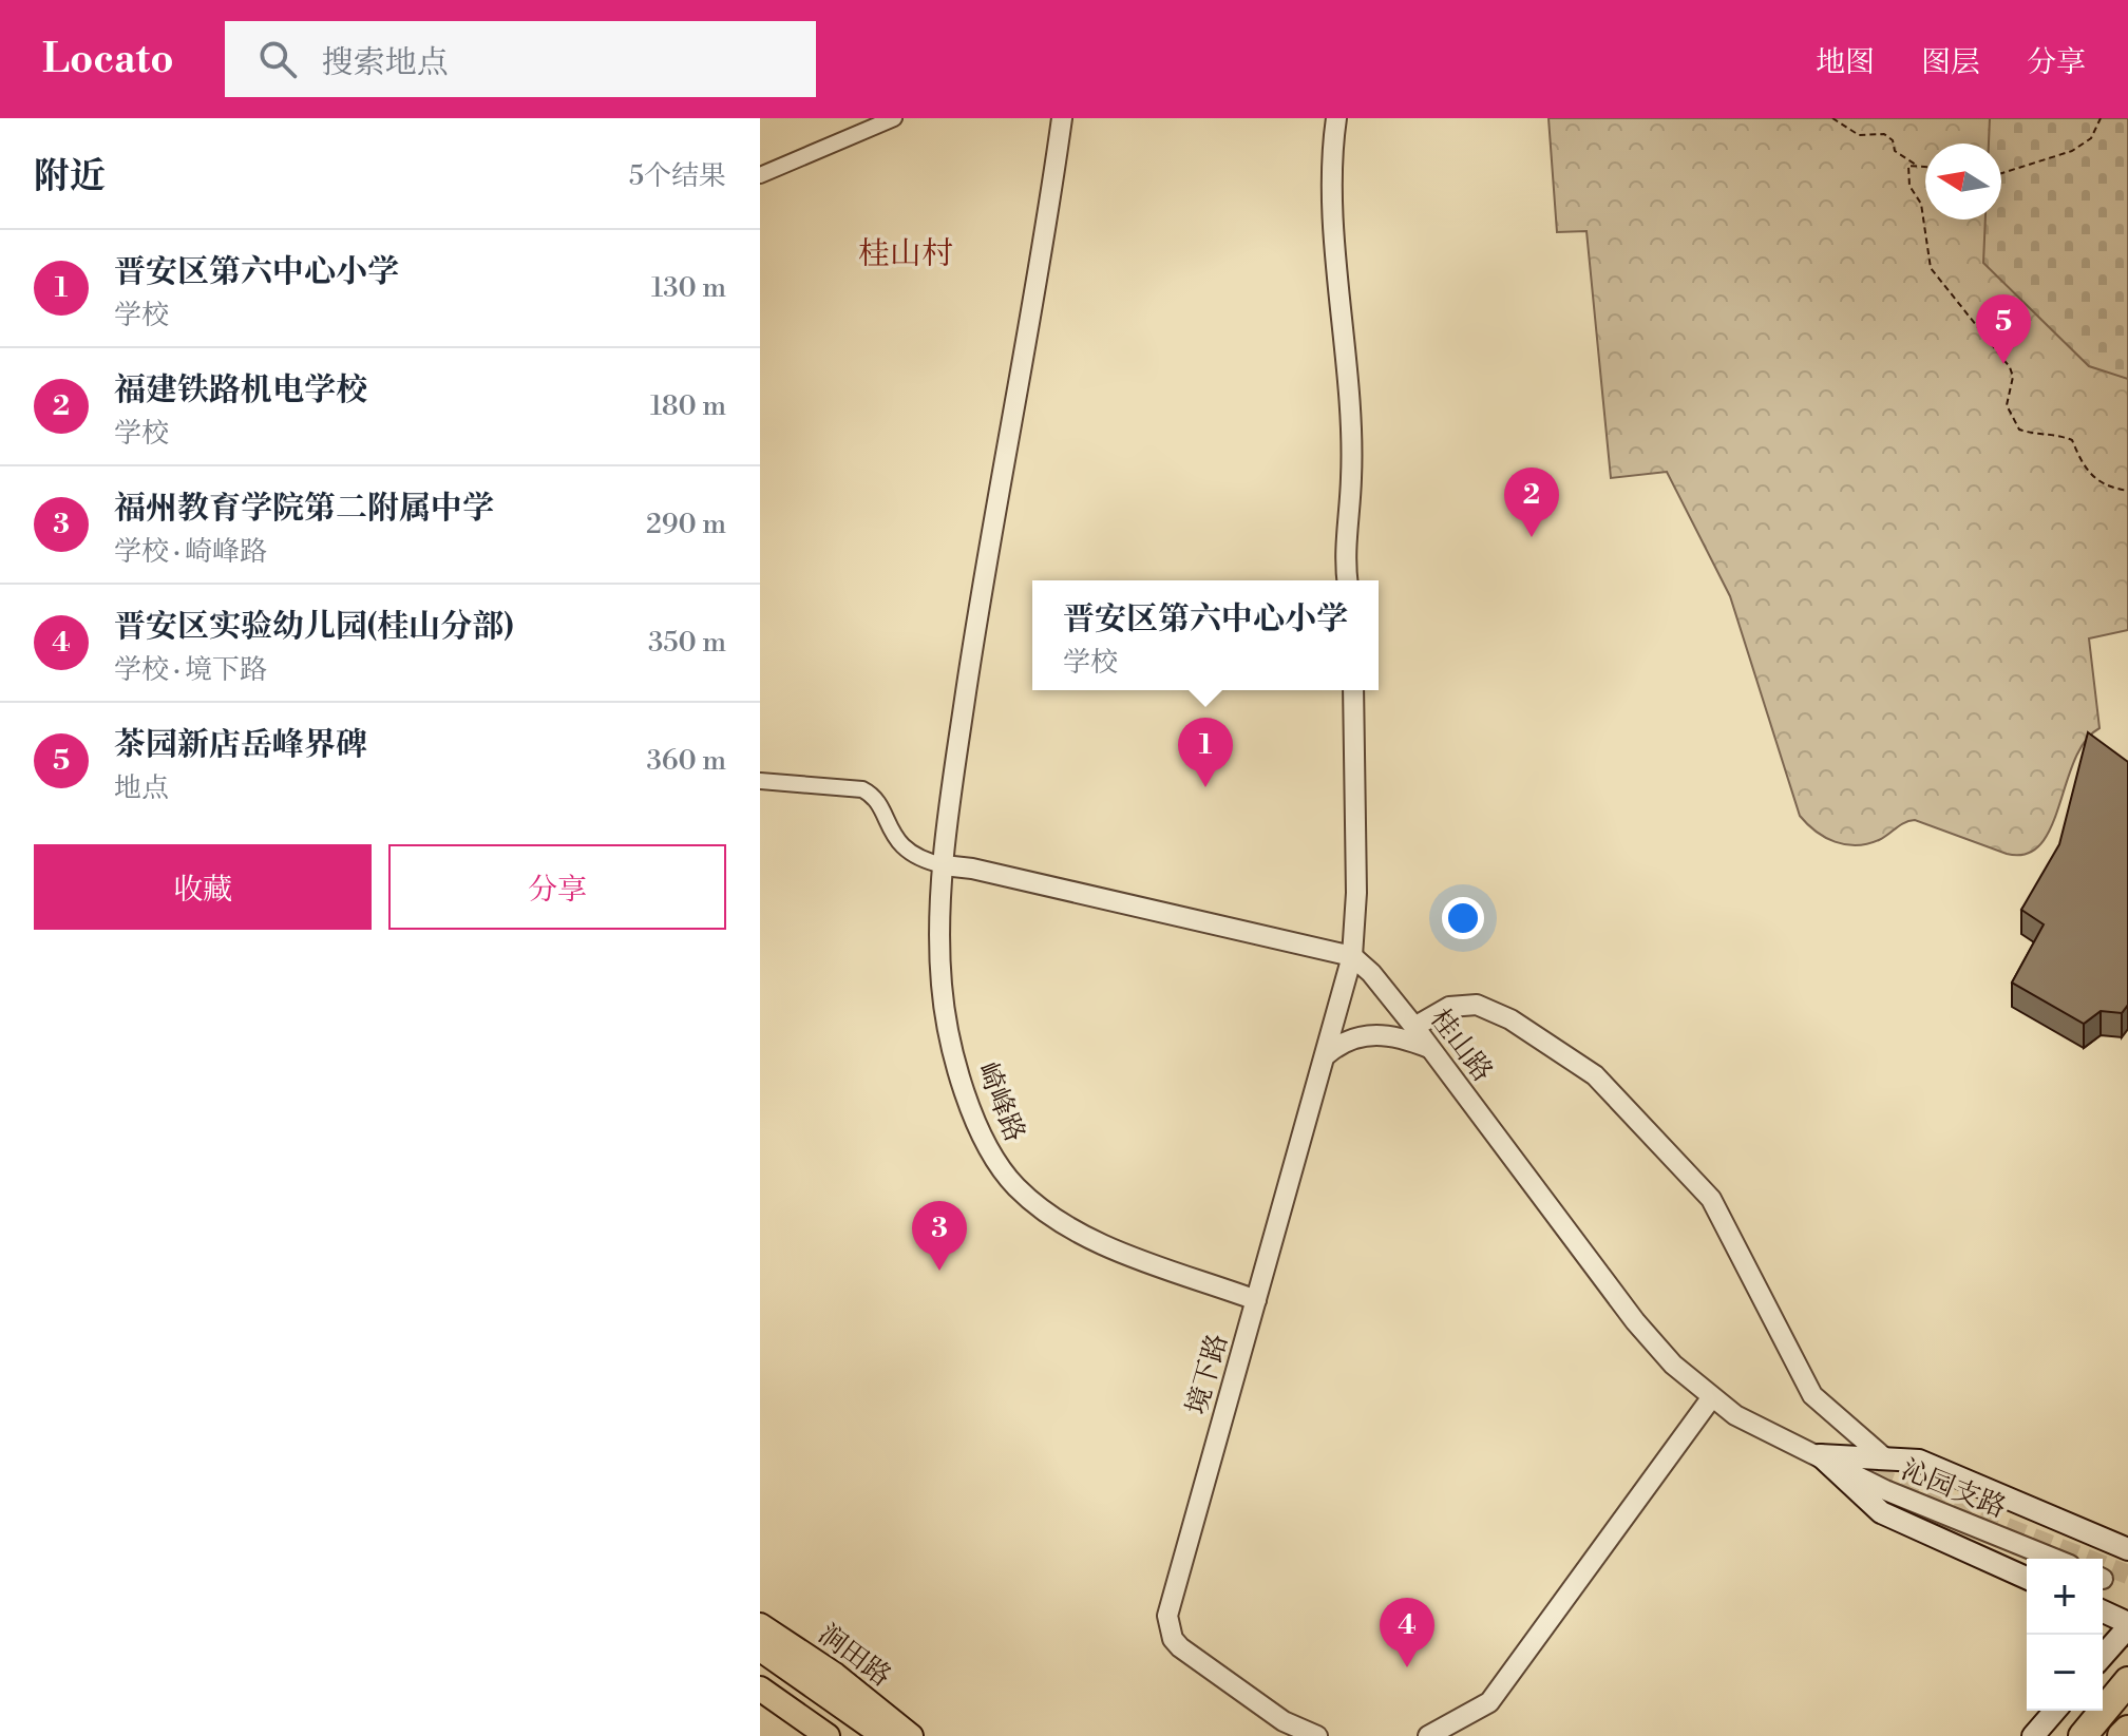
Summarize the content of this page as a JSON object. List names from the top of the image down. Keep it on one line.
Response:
{"streets":{"main road":["涧田路"],"street":["桂山路","崎峰路","境下路","沁园支路"]},"crossings":[["桂山路","境下路"],["桂山路","沁园支路"],["崎峰路","境下路"]],"districts":["桂山村"],"north":"left","page":{"header":"Locato","search":"搜索地点","nav":["地图","图层","分享"],"heading":["附近","5个结果"],"list":[{"mark":"1","name":"晋安区第六中心小学","note":"学校","value":"130 m"},{"mark":"2","name":"福建铁路机电学校","note":"学校","value":"180 m"},{"mark":"3","name":"福州教育学院第二附属中学","note":"学校 · 崎峰路","value":"290 m"},{"mark":"4","name":"晋安区实验幼儿园(桂山分部)","note":"学校 · 境下路","value":"350 m"},{"mark":"5","name":"茶园新店岳峰界碑","note":"地点","value":"360 m"}],"pins":["5","2","1","3","4"],"popup":["晋安区第六中心小学","学校"],"buttons":["收藏","分享"],"map_buttons":["+","−"]}}
